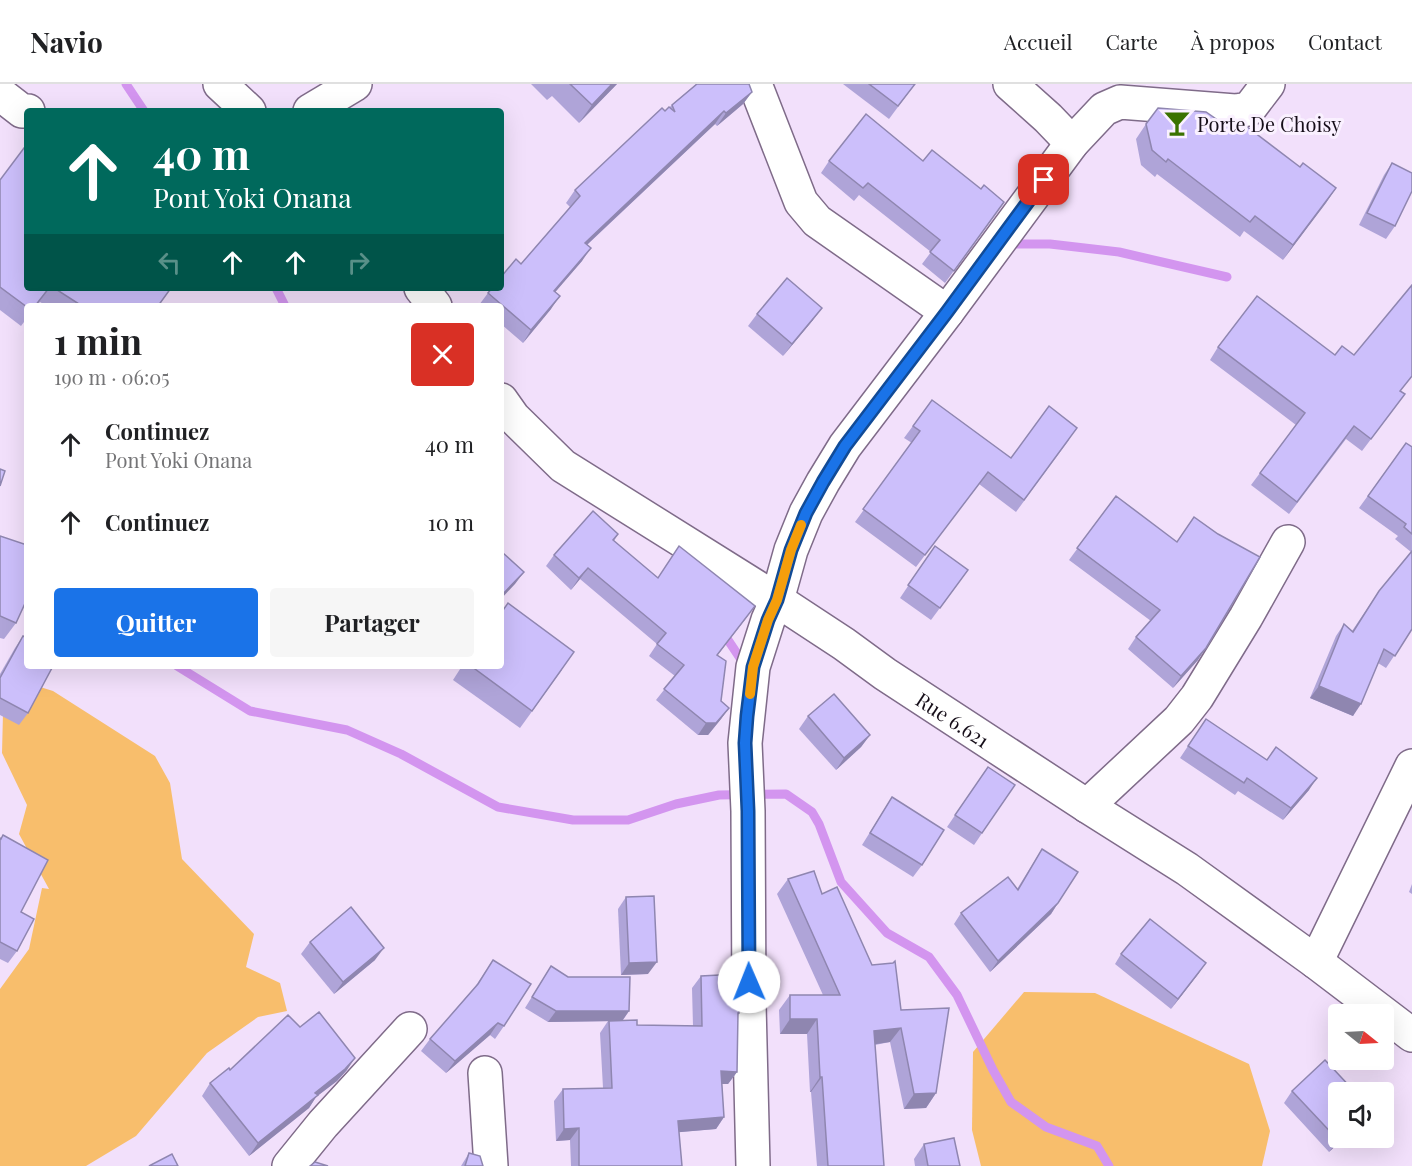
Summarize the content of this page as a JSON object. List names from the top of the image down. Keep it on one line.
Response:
{"streets":{"street":["Rue 6.621"]},"places":{"bar":["Porte De Choisy"]},"north":"right","page":{"header":"Navio","nav":["Accueil","Carte","À propos","Contact"],"turn":["40 m","Pont Yoki Onana"],"heading":["1 min","190 m · 06:05"],"list":[{"name":"Continuez","note":"Pont Yoki Onana","value":"40 m"},{"name":"Continuez","value":"10 m"}],"buttons":["Quitter","Partager"]}}
